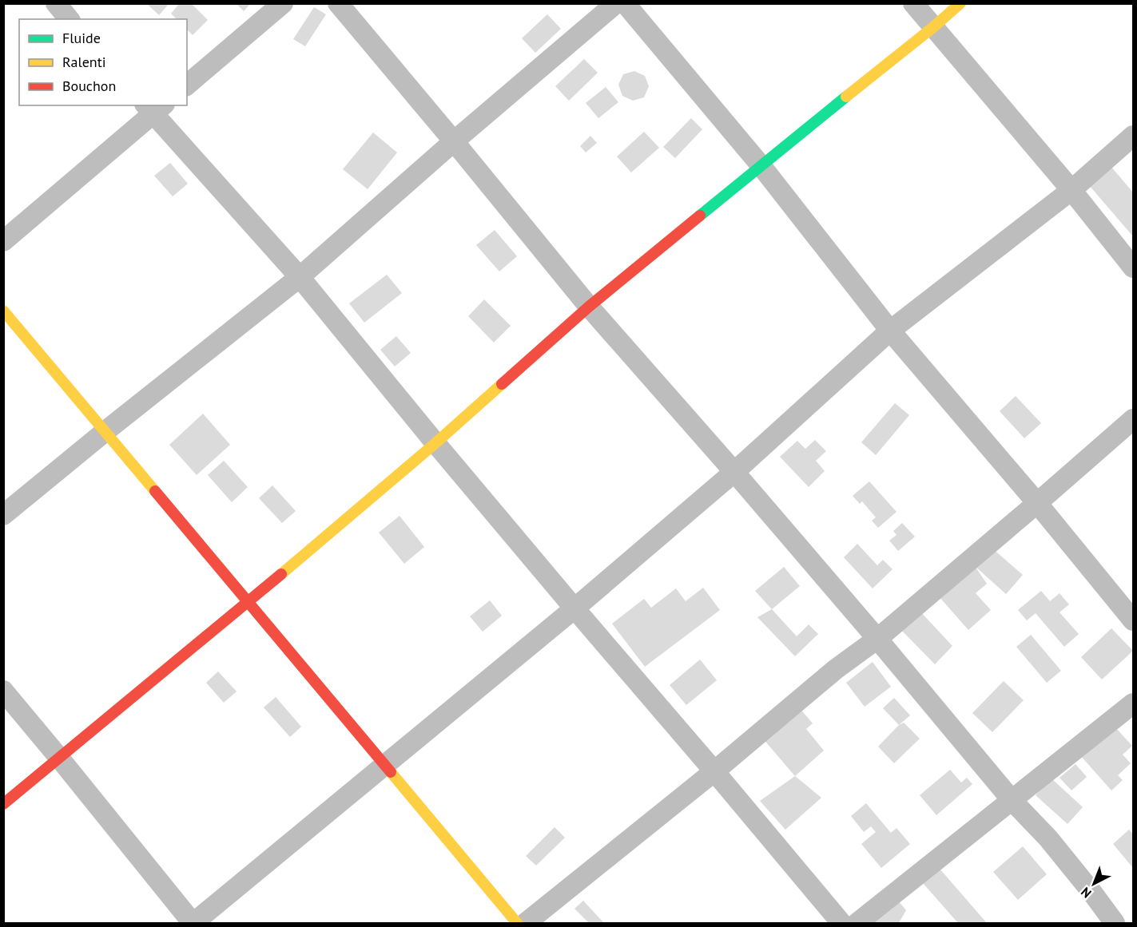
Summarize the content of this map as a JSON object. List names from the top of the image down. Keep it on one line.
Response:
{"legend":["Fluide","Ralenti","Bouchon"],"north":"bottom left"}
